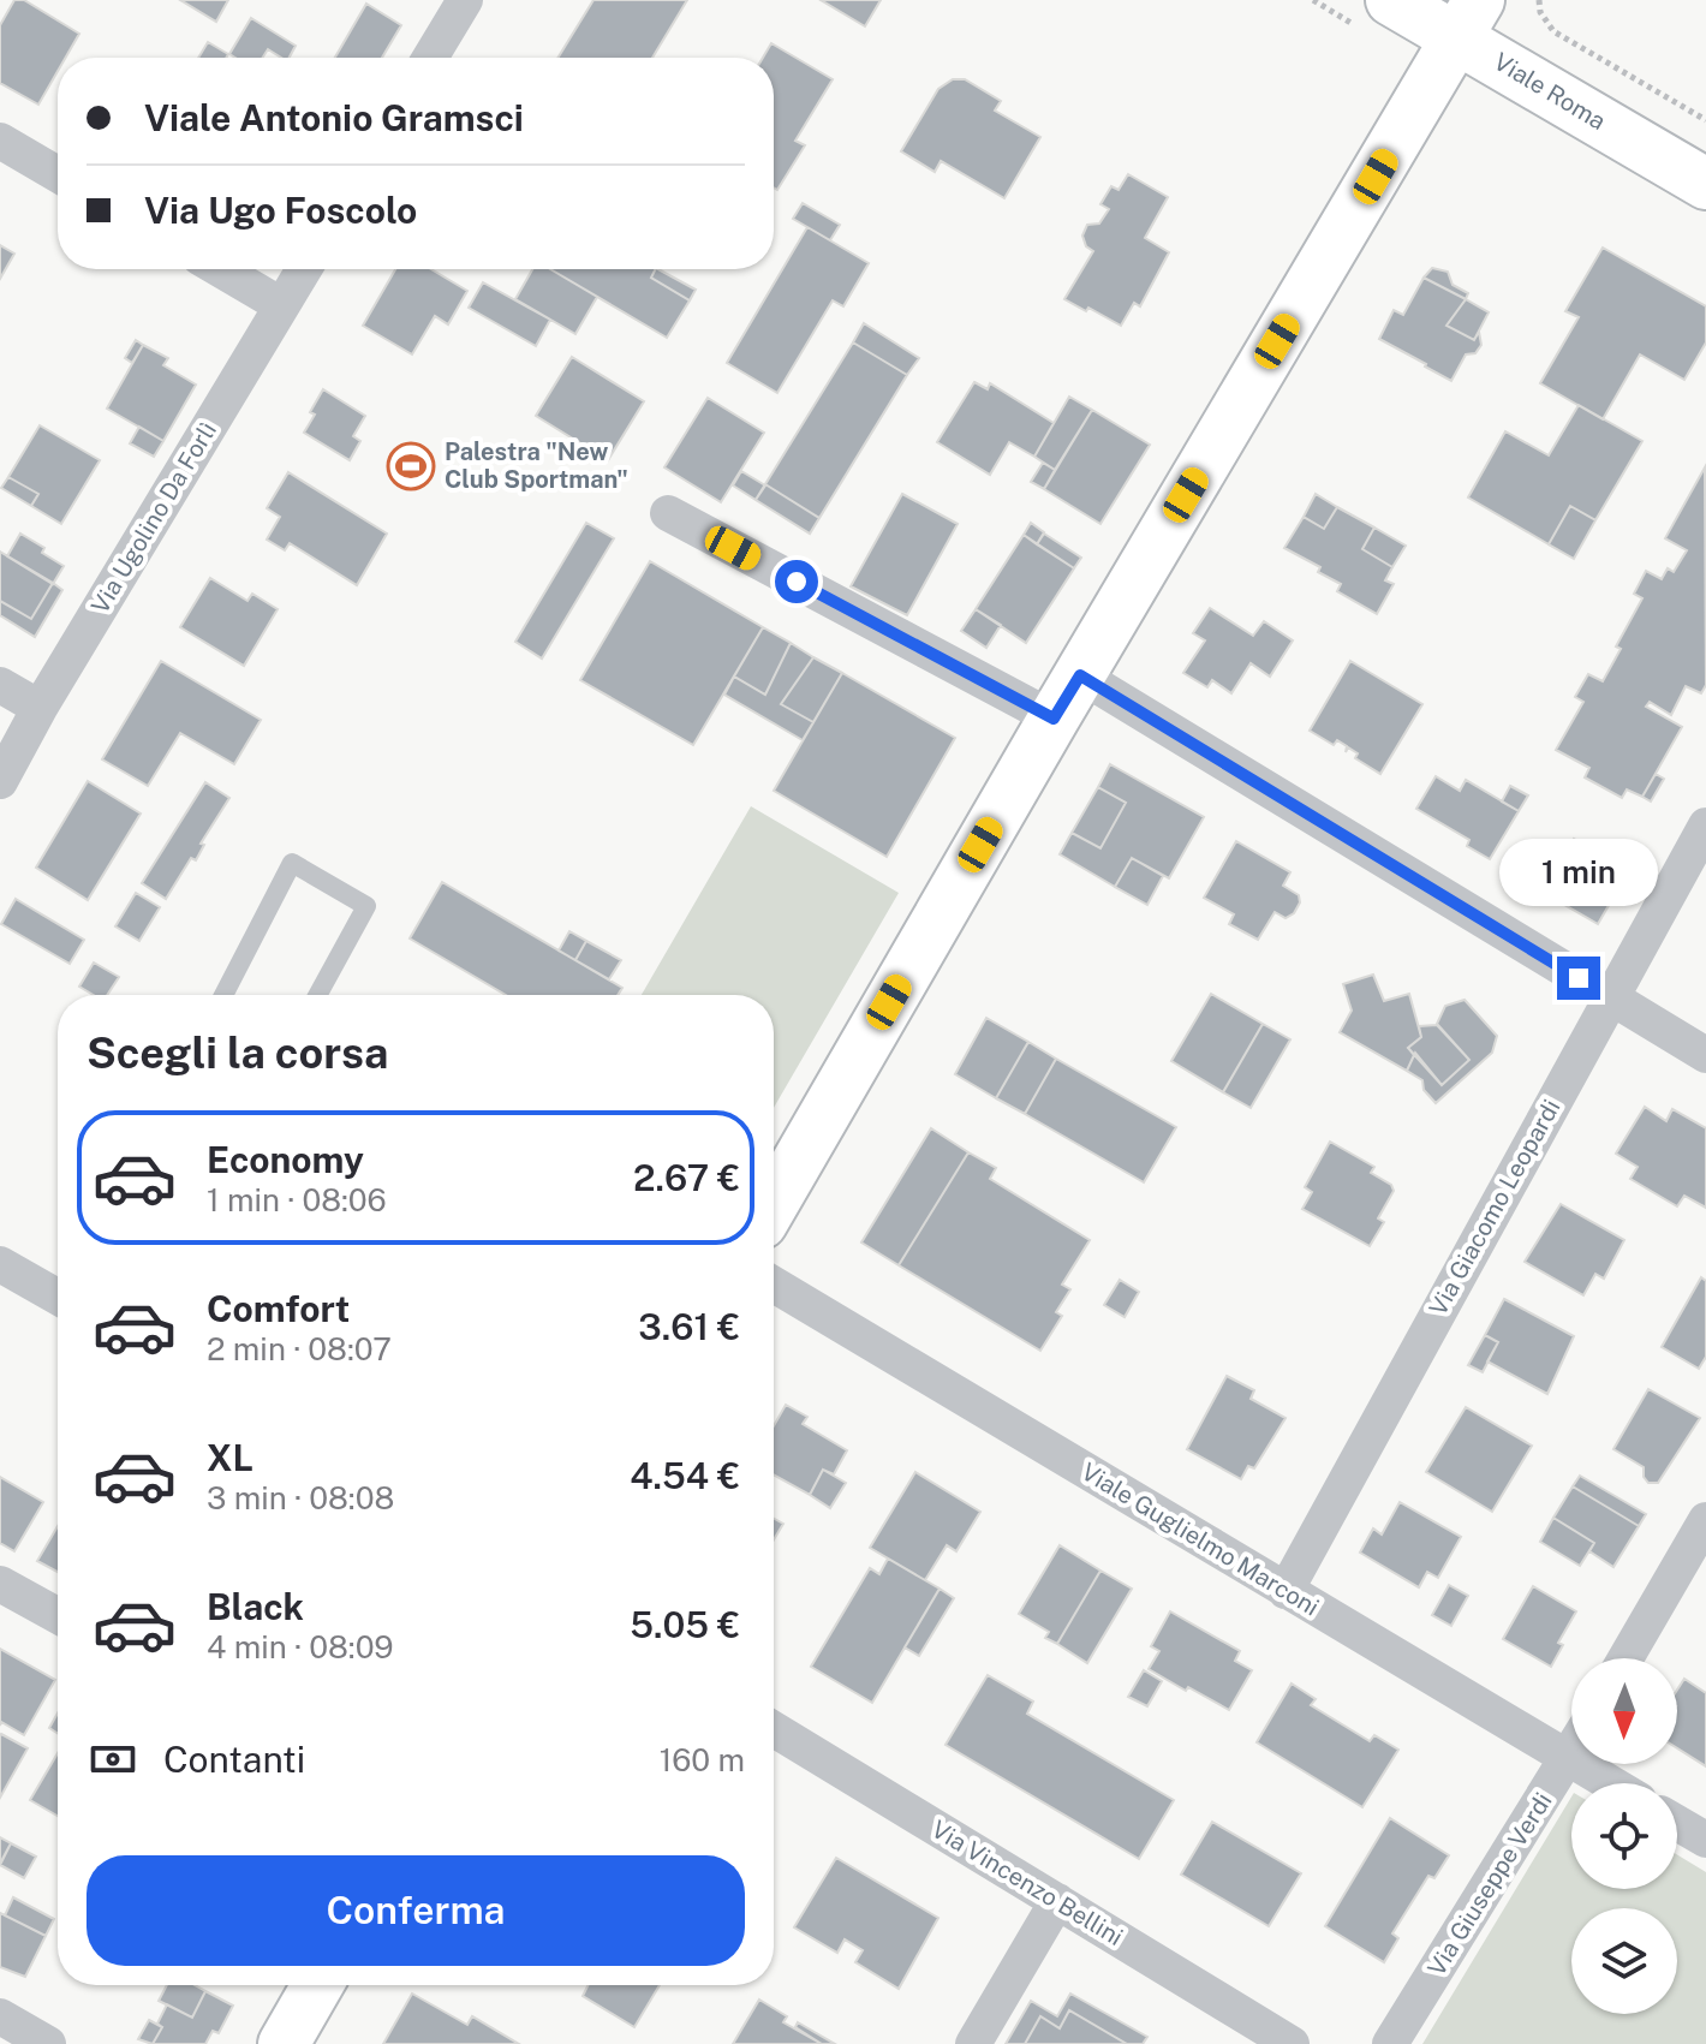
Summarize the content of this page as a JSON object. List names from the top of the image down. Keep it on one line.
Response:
{"streets":{"main road":["Viale Roma"],"street":["Via Ugolino Da Forlì","Via Giacomo Leopardi","Viale Guglielmo Marconi","Via Vincenzo Bellini","Via Giuseppe Verdi"]},"crossings":[["Via Giacomo Leopardi","Viale Guglielmo Marconi"],["Viale Guglielmo Marconi","Via Giuseppe Verdi"]],"places":{"sports":["Palestra \"New Club Sportman\""]},"north":"bottom","page":{"banner":["Viale Antonio Gramsci","Via Ugo Foscolo"],"bubble":"1 min","heading":"Scegli la corsa","list":[{"name":"Economy","note":"1 min · 08:06","value":"2.67 €"},{"name":"Comfort","note":"2 min · 08:07","value":"3.61 €"},{"name":"XL","note":"3 min · 08:08","value":"4.54 €"},{"name":"Black","note":"4 min · 08:09","value":"5.05 €"}],"pay":["Contanti","160 m"],"buttons":"Conferma"}}
